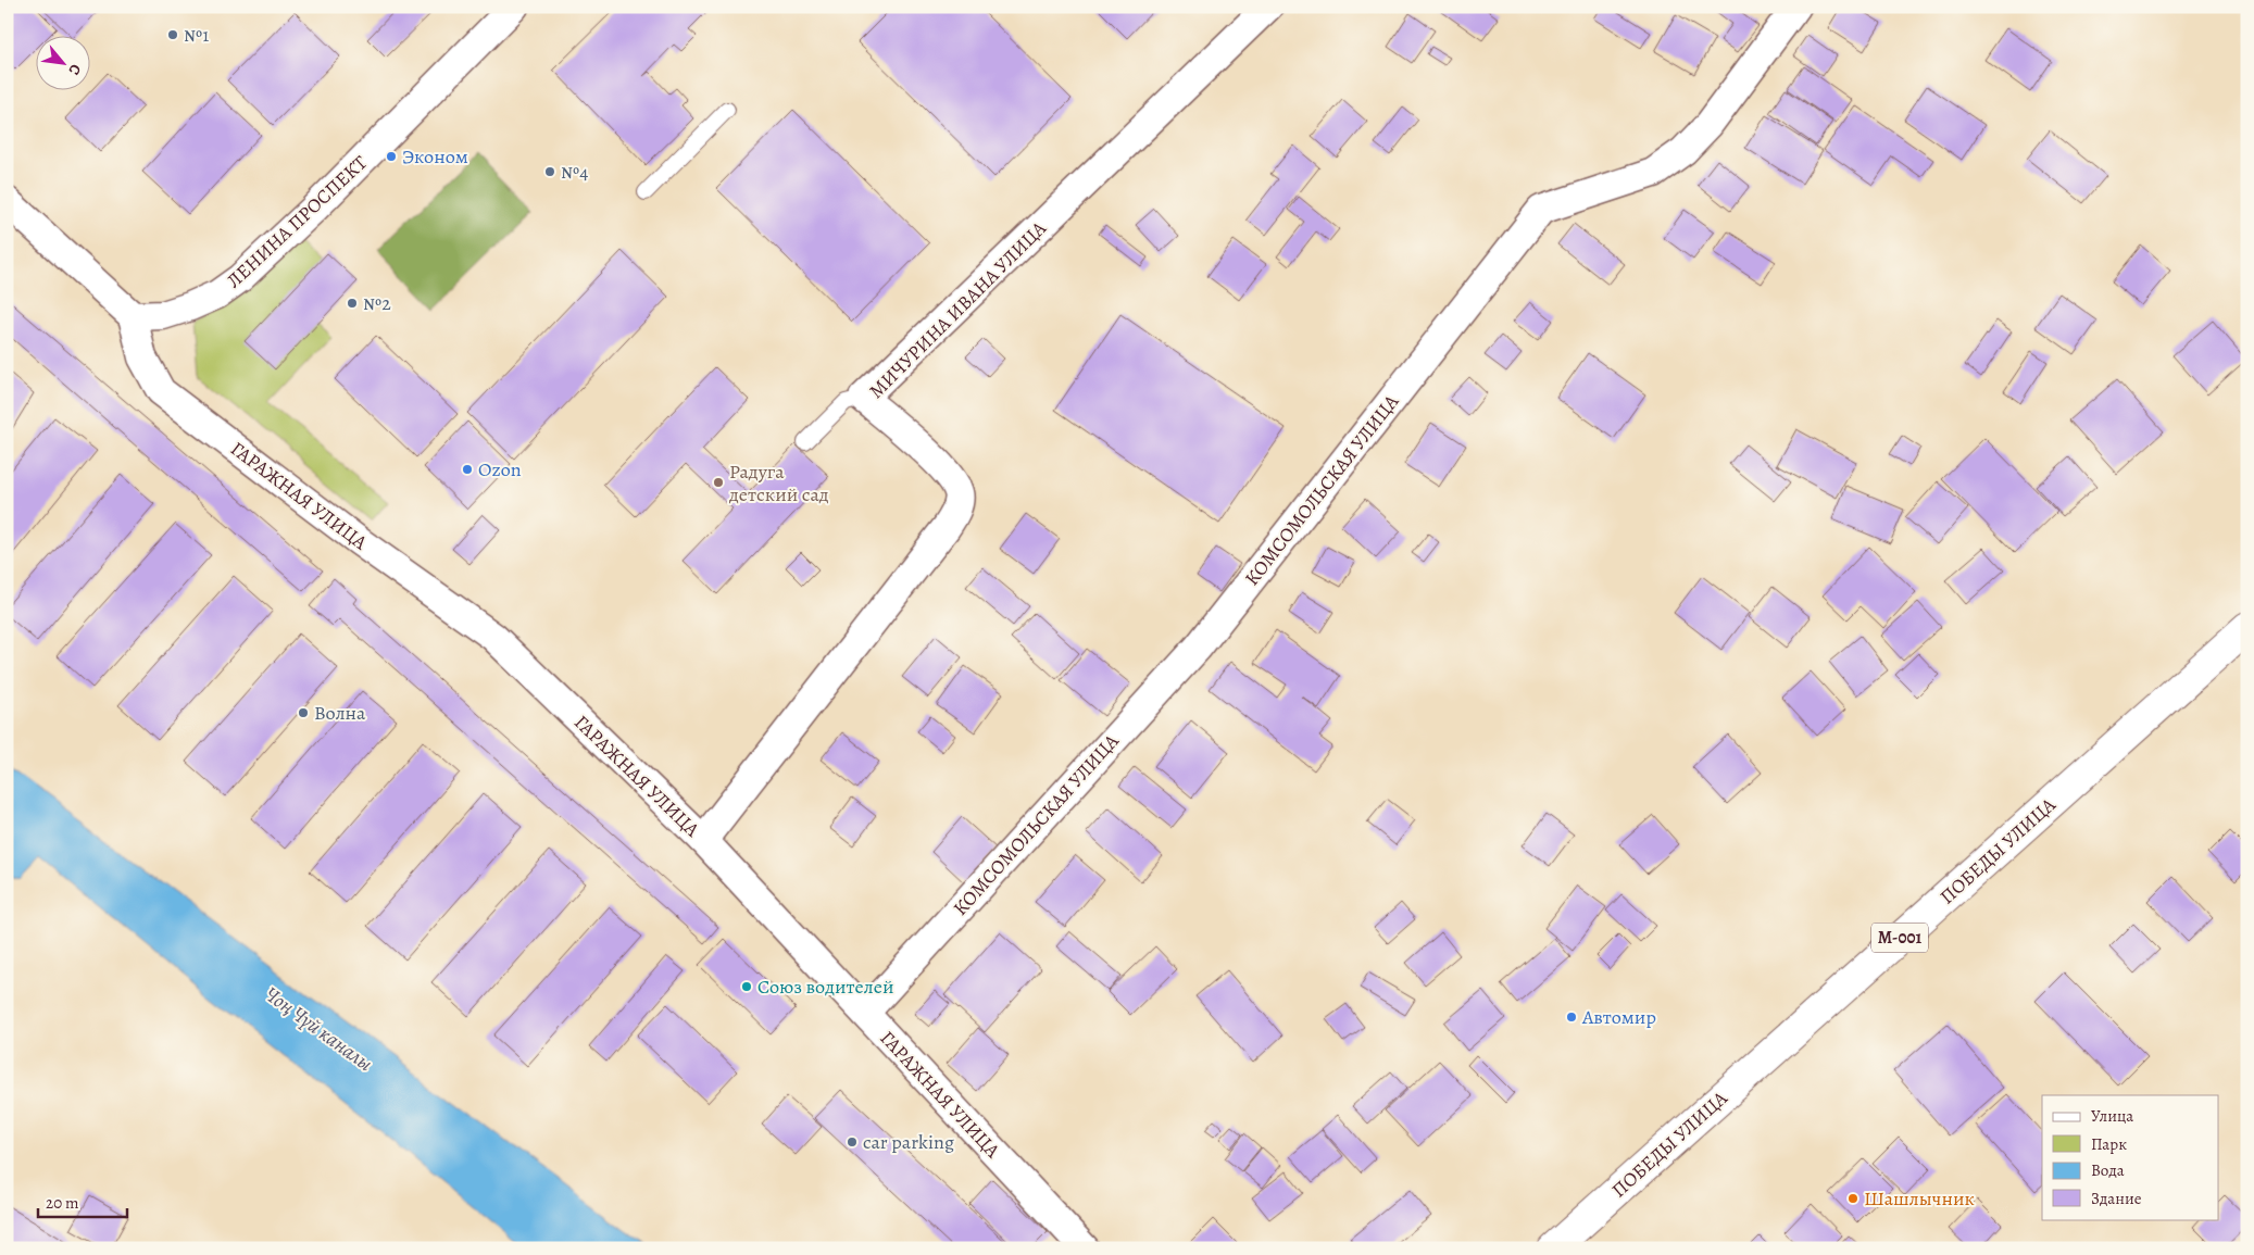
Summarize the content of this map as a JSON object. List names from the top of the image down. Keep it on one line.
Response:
{"streets":{"main road":["ПОБЕДЫ УЛИЦА","М-001"],"street":["ЛЕНИНА ПРОСПЕКТ","МИЧУРИНА ИВАНА УЛИЦА","КОМСОМОЛЬСКАЯ УЛИЦА","ГАРАЖНАЯ УЛИЦА"]},"crossings":[["ЛЕНИНА ПРОСПЕКТ","ГАРАЖНАЯ УЛИЦА"],["МИЧУРИНА ИВАНА УЛИЦА","ГАРАЖНАЯ УЛИЦА"],["КОМСОМОЛЬСКАЯ УЛИЦА","ГАРАЖНАЯ УЛИЦА"]],"water":["Чоң Чүй каналы"],"places":["№1","Эконом","№4","№2","Ozon","Радуга детский сад","Волна","Союз водителей","Автомир","car parking","Шашлычник"],"legend":["Улица","Парк","Вода","Здание"],"scale_bar":"20 m","north":"bottom right"}
